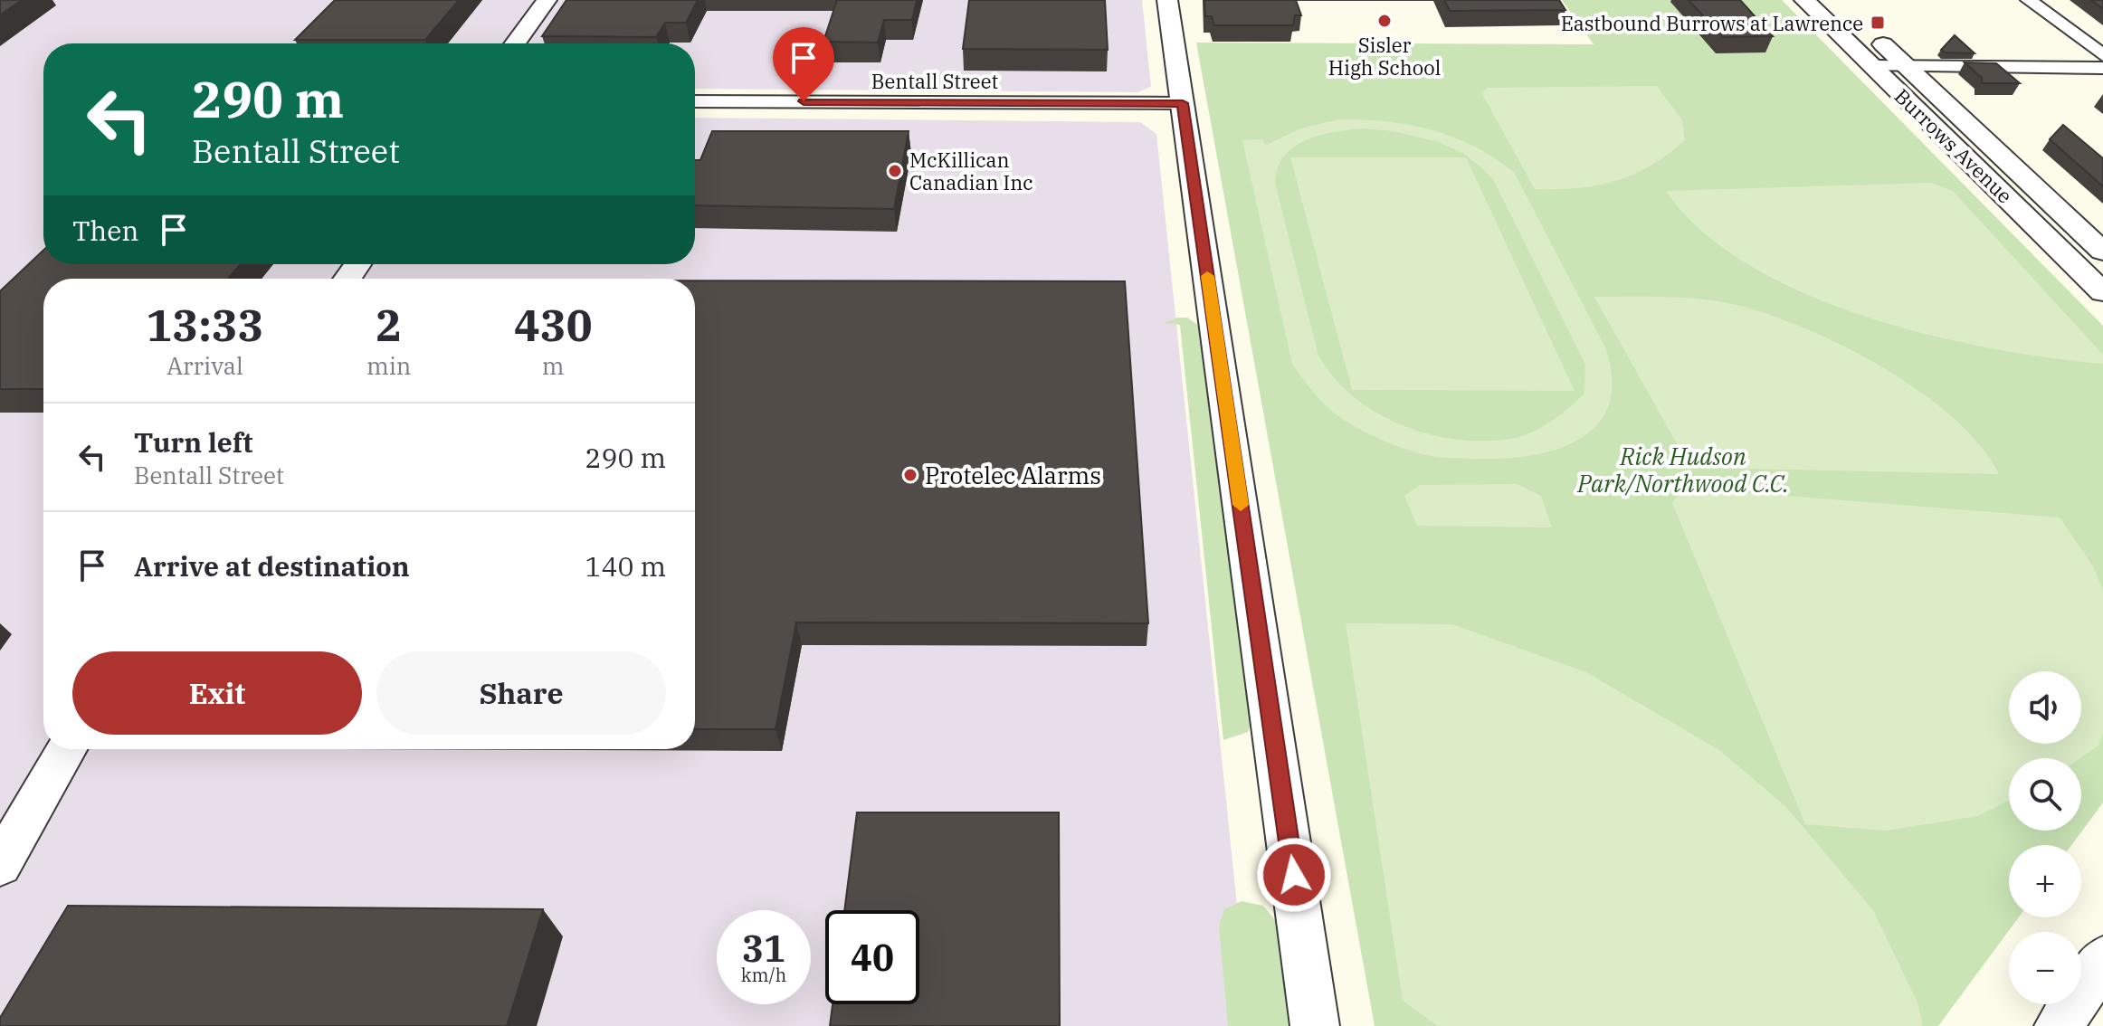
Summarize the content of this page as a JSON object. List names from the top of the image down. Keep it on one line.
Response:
{"streets":{"street":["Bentall Street","Burrows Avenue"]},"parks":["Rick Hudson Park/Northwood C.C."],"places":{"other":["Sisler High School","McKillican Canadian Inc","Protelec Alarms"],"transit":["Eastbound Burrows at Lawrence"]},"page":{"turn":["290 m","Bentall Street"],"then":"Then","eta":["13:33","Arrival","2","min","430","m"],"list":[{"name":"Turn left","note":"Bentall Street","value":"290 m"},{"name":"Arrive at destination","value":"140 m"}],"buttons":["Exit","Share"],"map_buttons":["+","−"],"speed":"31 km/h","limit":"40"}}
